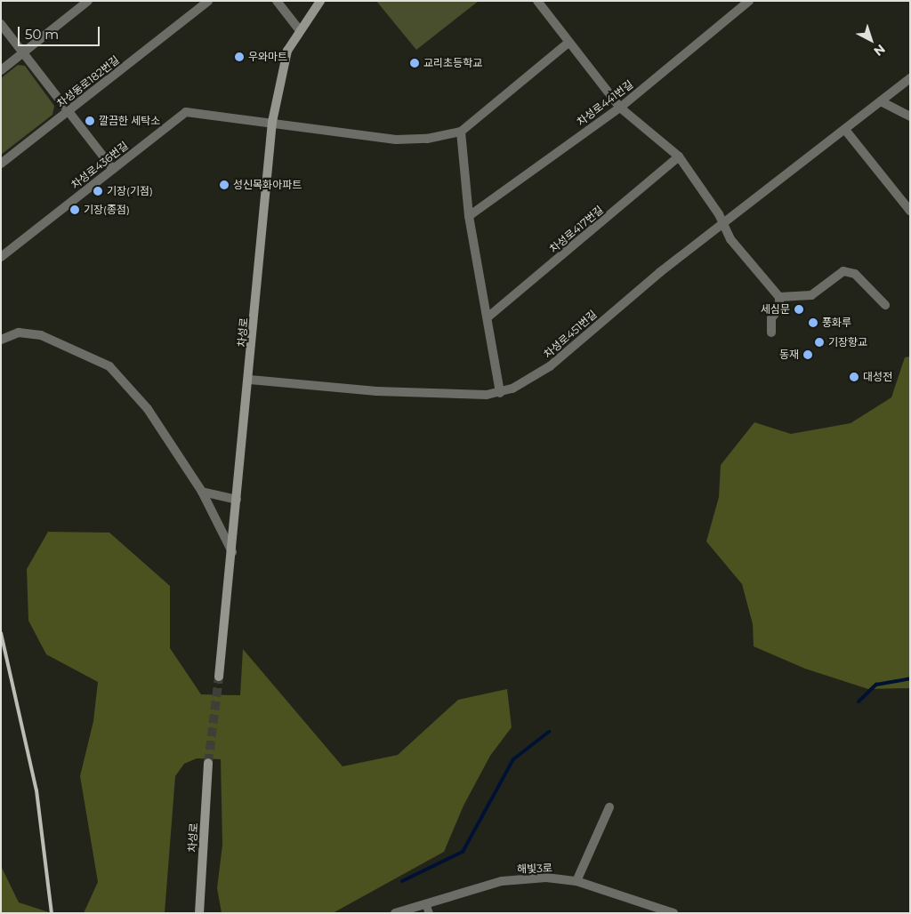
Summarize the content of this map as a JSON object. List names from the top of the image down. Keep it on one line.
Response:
{"streets":{"main road":["차성로"],"street":["차성동로182번길","차성로441번길","차성로436번길","차성로417번길","차성로451번길","해빛3로"]},"crossings":[["차성로436번길","차성로"],["차성로","차성로451번길"]],"places":["우와마트","교리초등학교","깔끔한 세탁소","성신목화아파트","기장(기점)","기장(종점)","세심문","풍화루","기장향교","동재","대성전"],"scale_bar":"50 m","north":"bottom right"}
